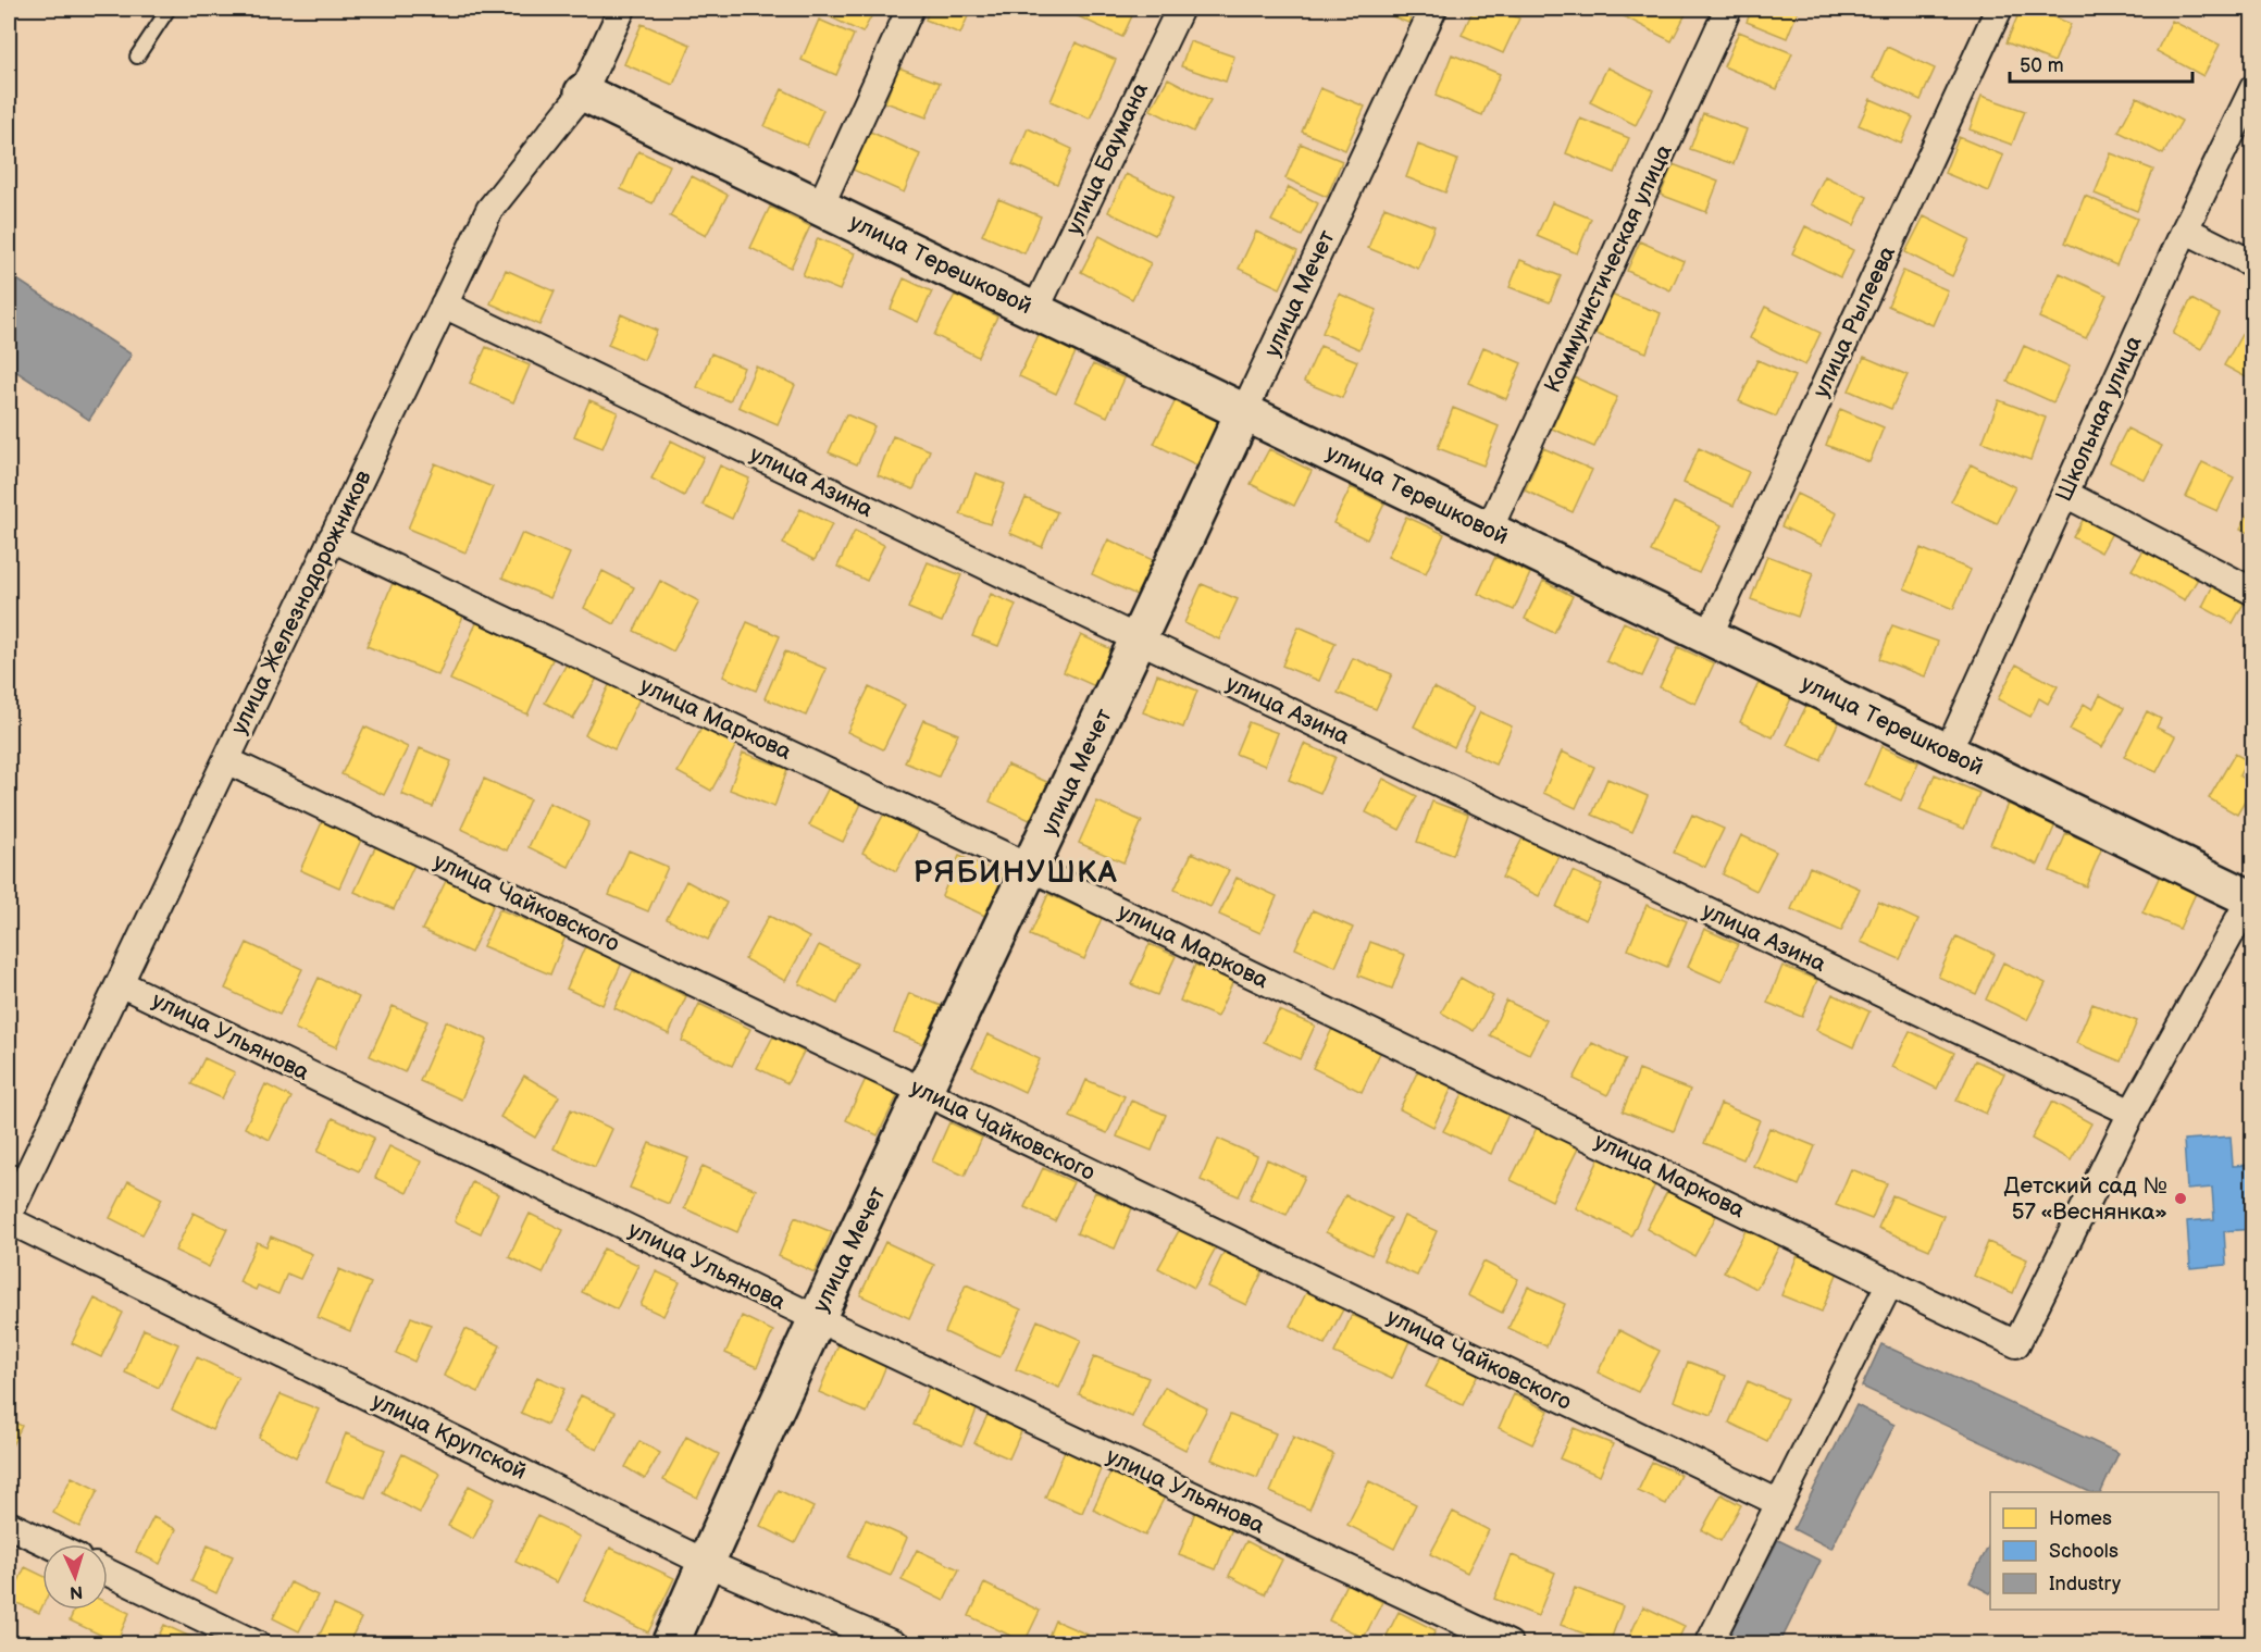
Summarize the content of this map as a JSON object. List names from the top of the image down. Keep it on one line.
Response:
{"streets":{"street":["улица Баумана","улица Терешковой","Коммунистическая улица","улица Мечет","улица Рылеева","Школьная улица","улица Азина","улица Железнодорожников","улица Маркова","улица Чайковского","улица Ульянова","улица Крупской"]},"crossings":[["улица Баумана","улица Терешковой"],["улица Терешковой","Коммунистическая улица"],["улица Терешковой","улица Мечет"],["улица Терешковой","улица Рылеева"],["улица Терешковой","Школьная улица"],["улица Терешковой","улица Железнодорожников"],["улица Мечет","улица Азина"],["улица Мечет","улица Маркова"],["улица Мечет","улица Чайковского"],["улица Мечет","улица Ульянова"],["улица Мечет","улица Крупской"],["улица Азина","улица Железнодорожников"],["улица Азина","улица Маркова"],["улица Железнодорожников","улица Маркова"],["улица Железнодорожников","улица Чайковского"],["улица Железнодорожников","улица Ульянова"]],"districts":["РЯБИНУШКА"],"places":["Детский сад № 57 «Веснянка»"],"legend":["Homes","Schools","Industry"],"scale_bar":"50 m","north":"bottom"}
